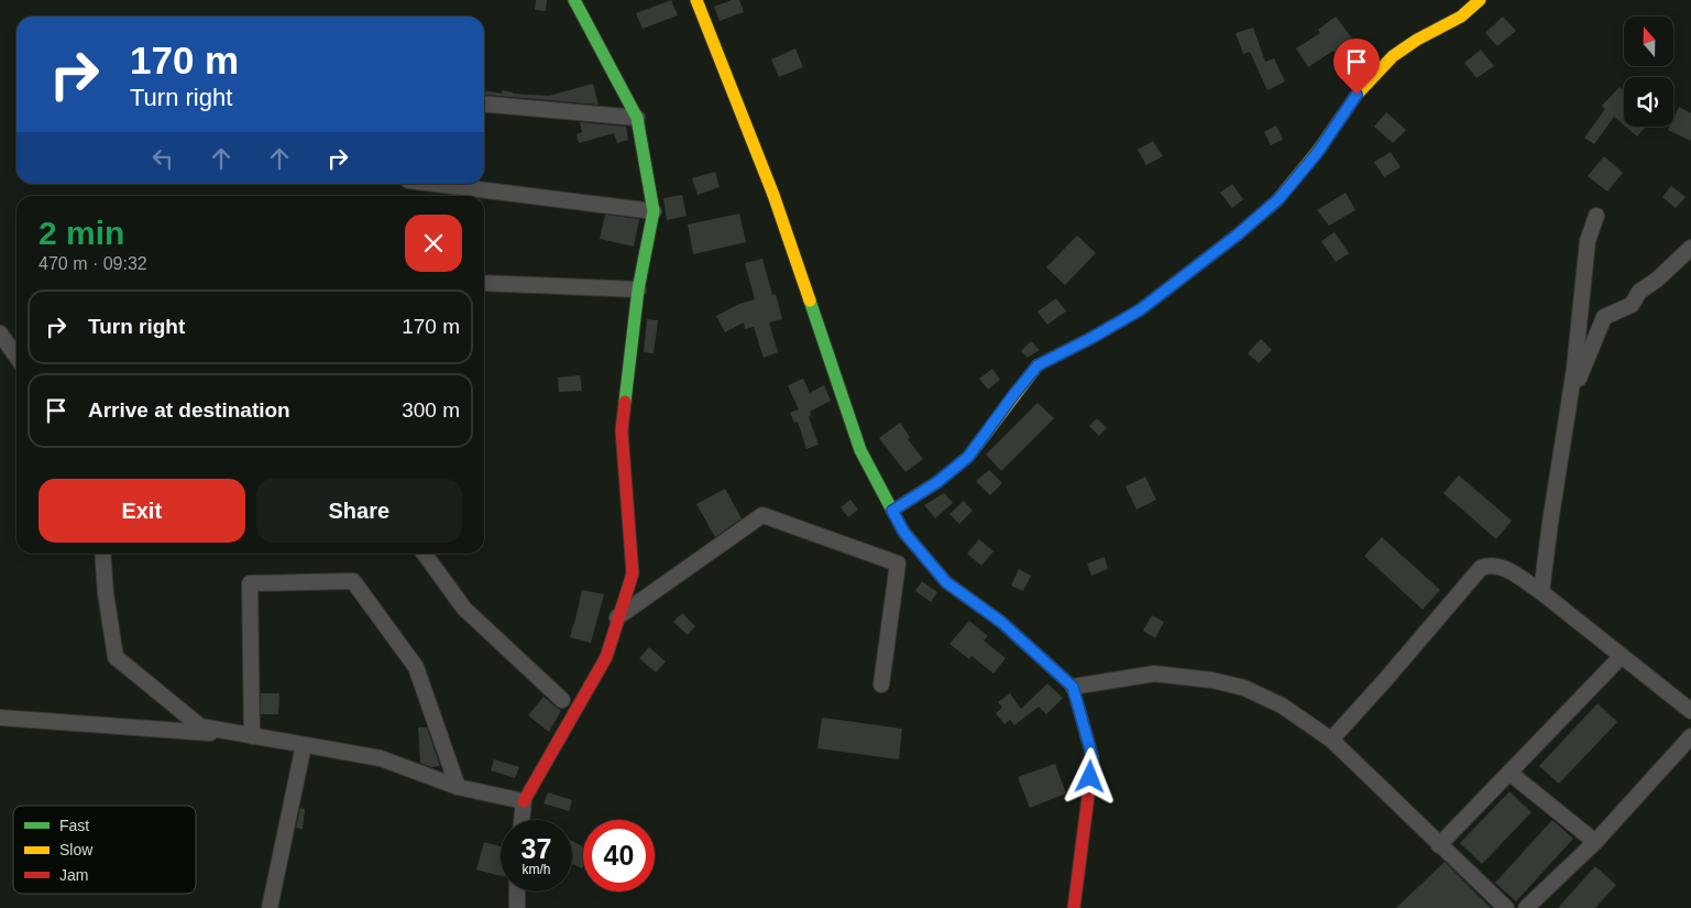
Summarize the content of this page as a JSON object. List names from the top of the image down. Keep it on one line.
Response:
{"legend":["Fast","Slow","Jam"],"north":"top","page":{"turn":["170 m","Turn right"],"heading":["2 min","470 m · 09:32"],"list":[{"name":"Turn right","value":"170 m"},{"name":"Arrive at destination","value":"300 m"}],"buttons":["Exit","Share"],"speed":"37 km/h","limit":"40"}}
